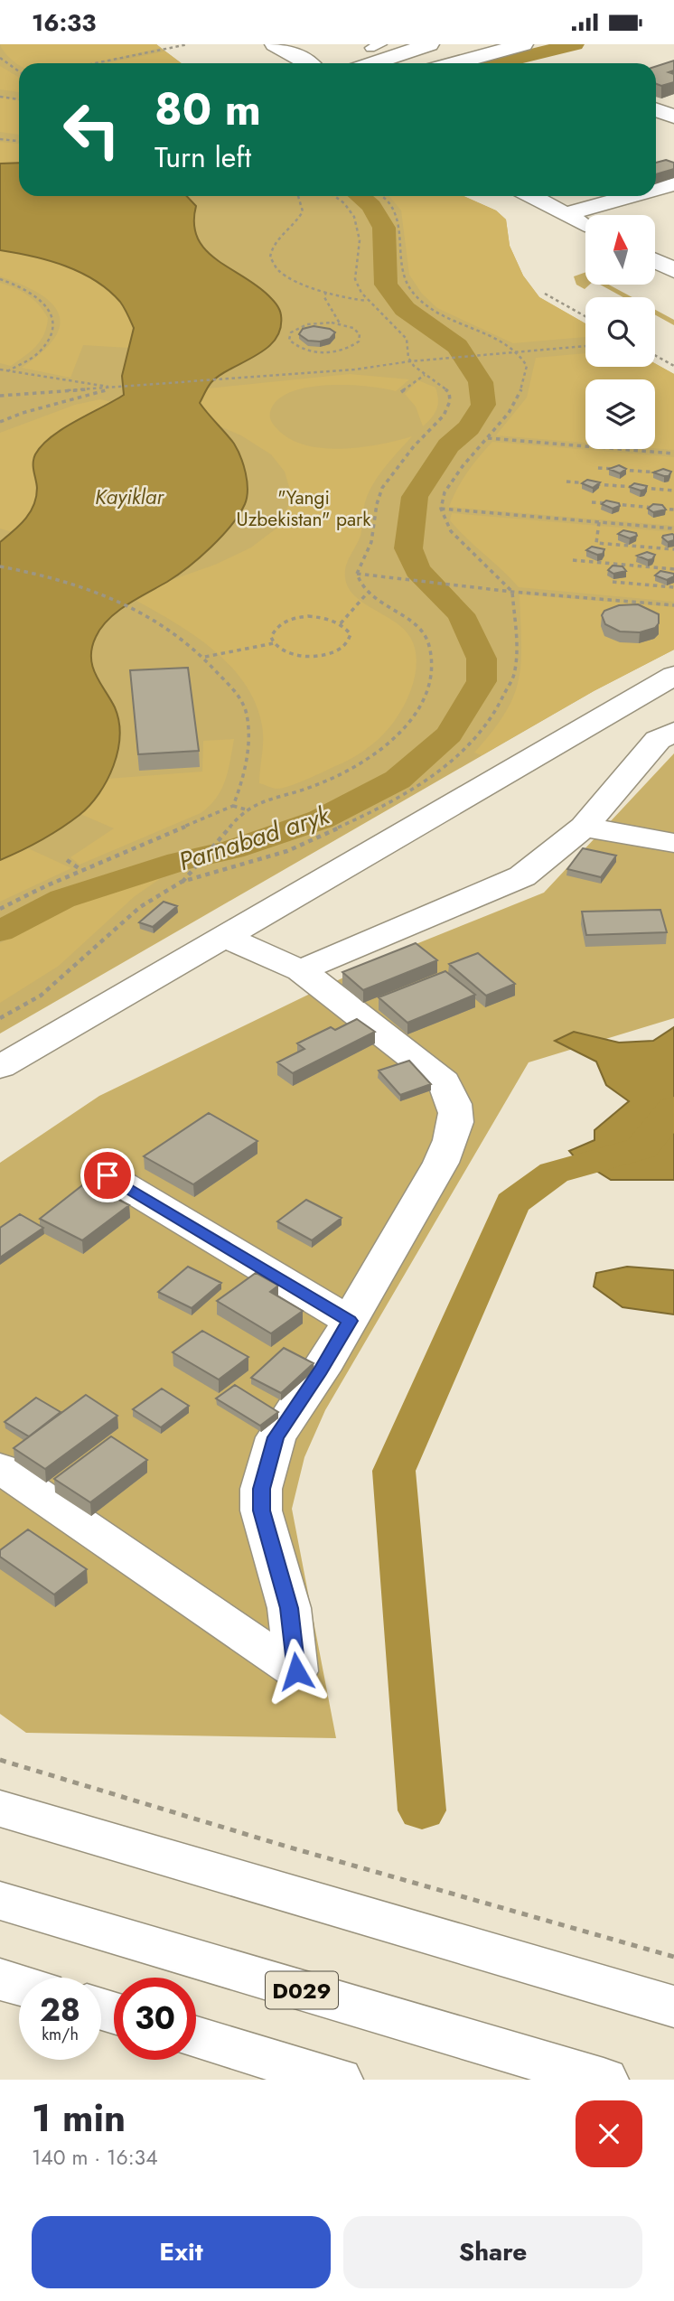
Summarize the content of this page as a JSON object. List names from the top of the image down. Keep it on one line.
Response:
{"streets":{"main road":["D029"]},"water":["Kayiklar","Parnabad aryk"],"parks":["\"Yangi Uzbekistan\" park"],"north":"top","page":{"status":"16:33","turn":["80 m","Turn left"],"speed":"28 km/h","limit":"30","heading":["1 min","140 m · 16:34"],"buttons":["Exit","Share"]}}
